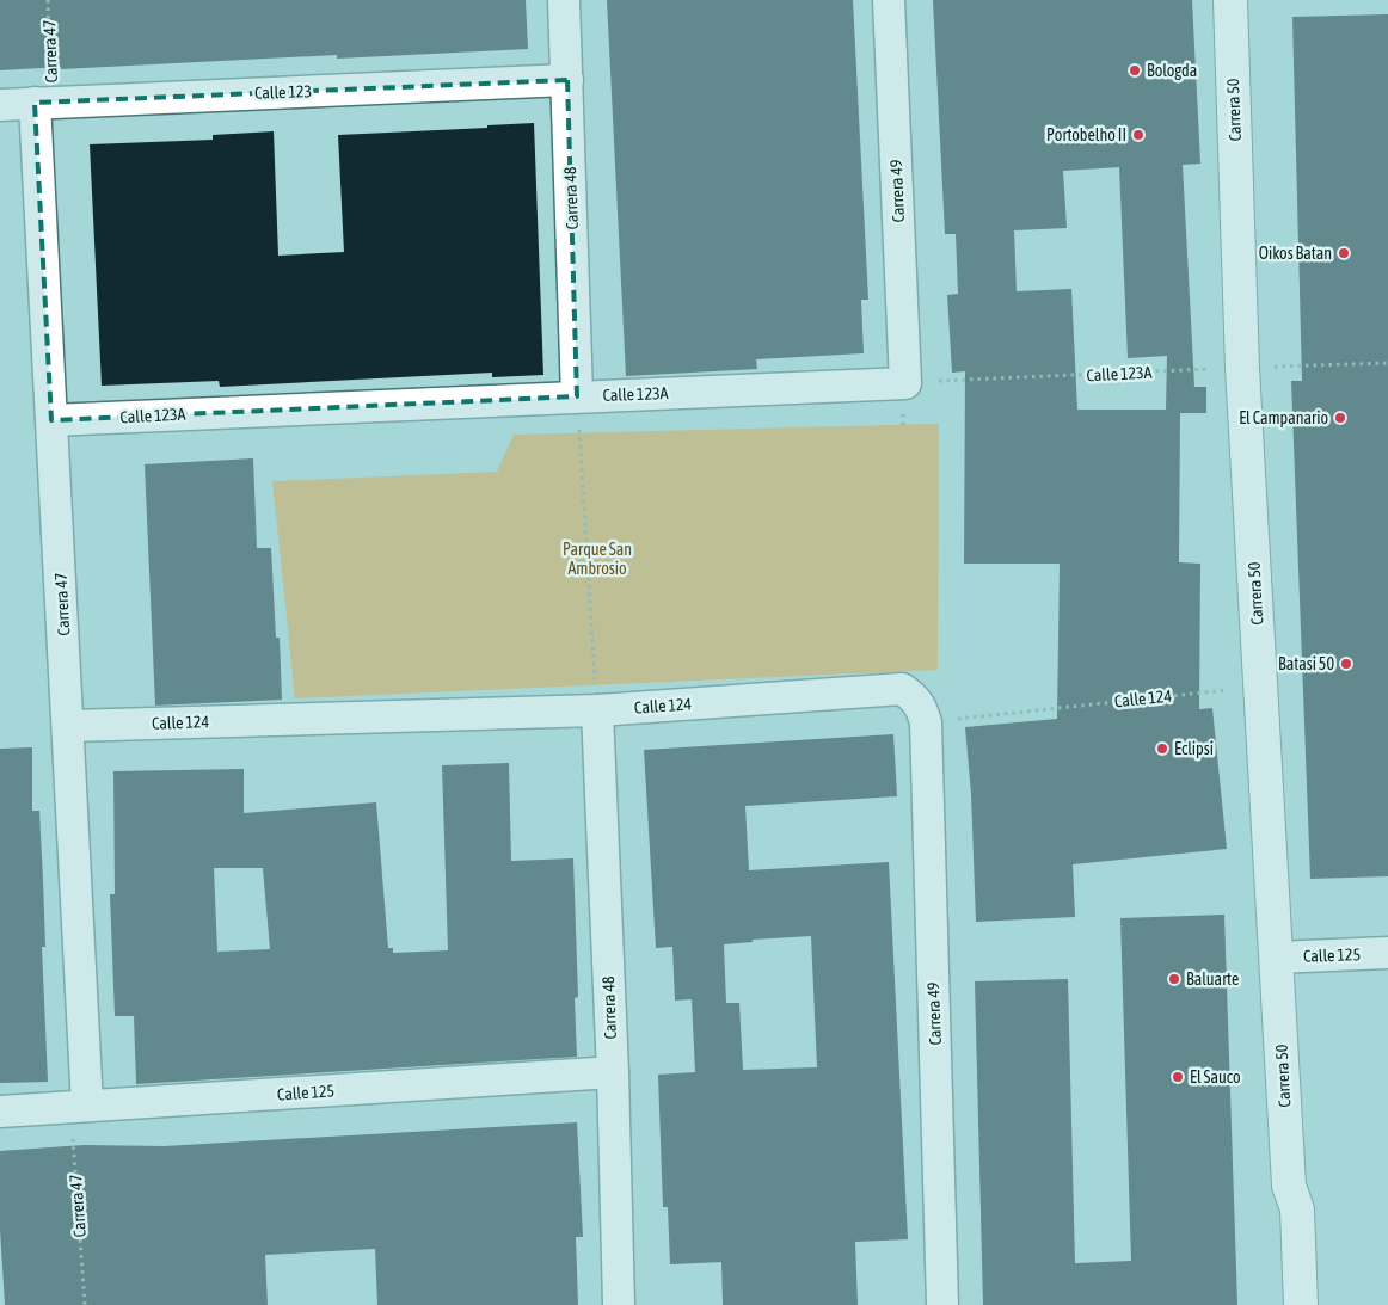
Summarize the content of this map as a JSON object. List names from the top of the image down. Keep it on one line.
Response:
{"streets":{"street":["Carrera 47","Calle 123","Carrera 50","Carrera 49","Carrera 48","Calle 123A","Calle 124","Calle 125"]},"crossings":[["Carrera 47","Calle 123"],["Carrera 47","Calle 123A"],["Carrera 47","Calle 124"],["Carrera 47","Calle 125"],["Calle 123","Carrera 48"],["Carrera 50","Calle 125"],["Carrera 49","Calle 123A"],["Carrera 49","Calle 124"],["Carrera 48","Calle 123A"],["Carrera 48","Calle 124"],["Carrera 48","Calle 125"]],"parks":["Parque San Ambrosio"],"places":["Bologda","Portobelho II","Oikos Batan","El Campanario","Batasi 50","Eclipsi","Baluarte","El Sauco"]}
